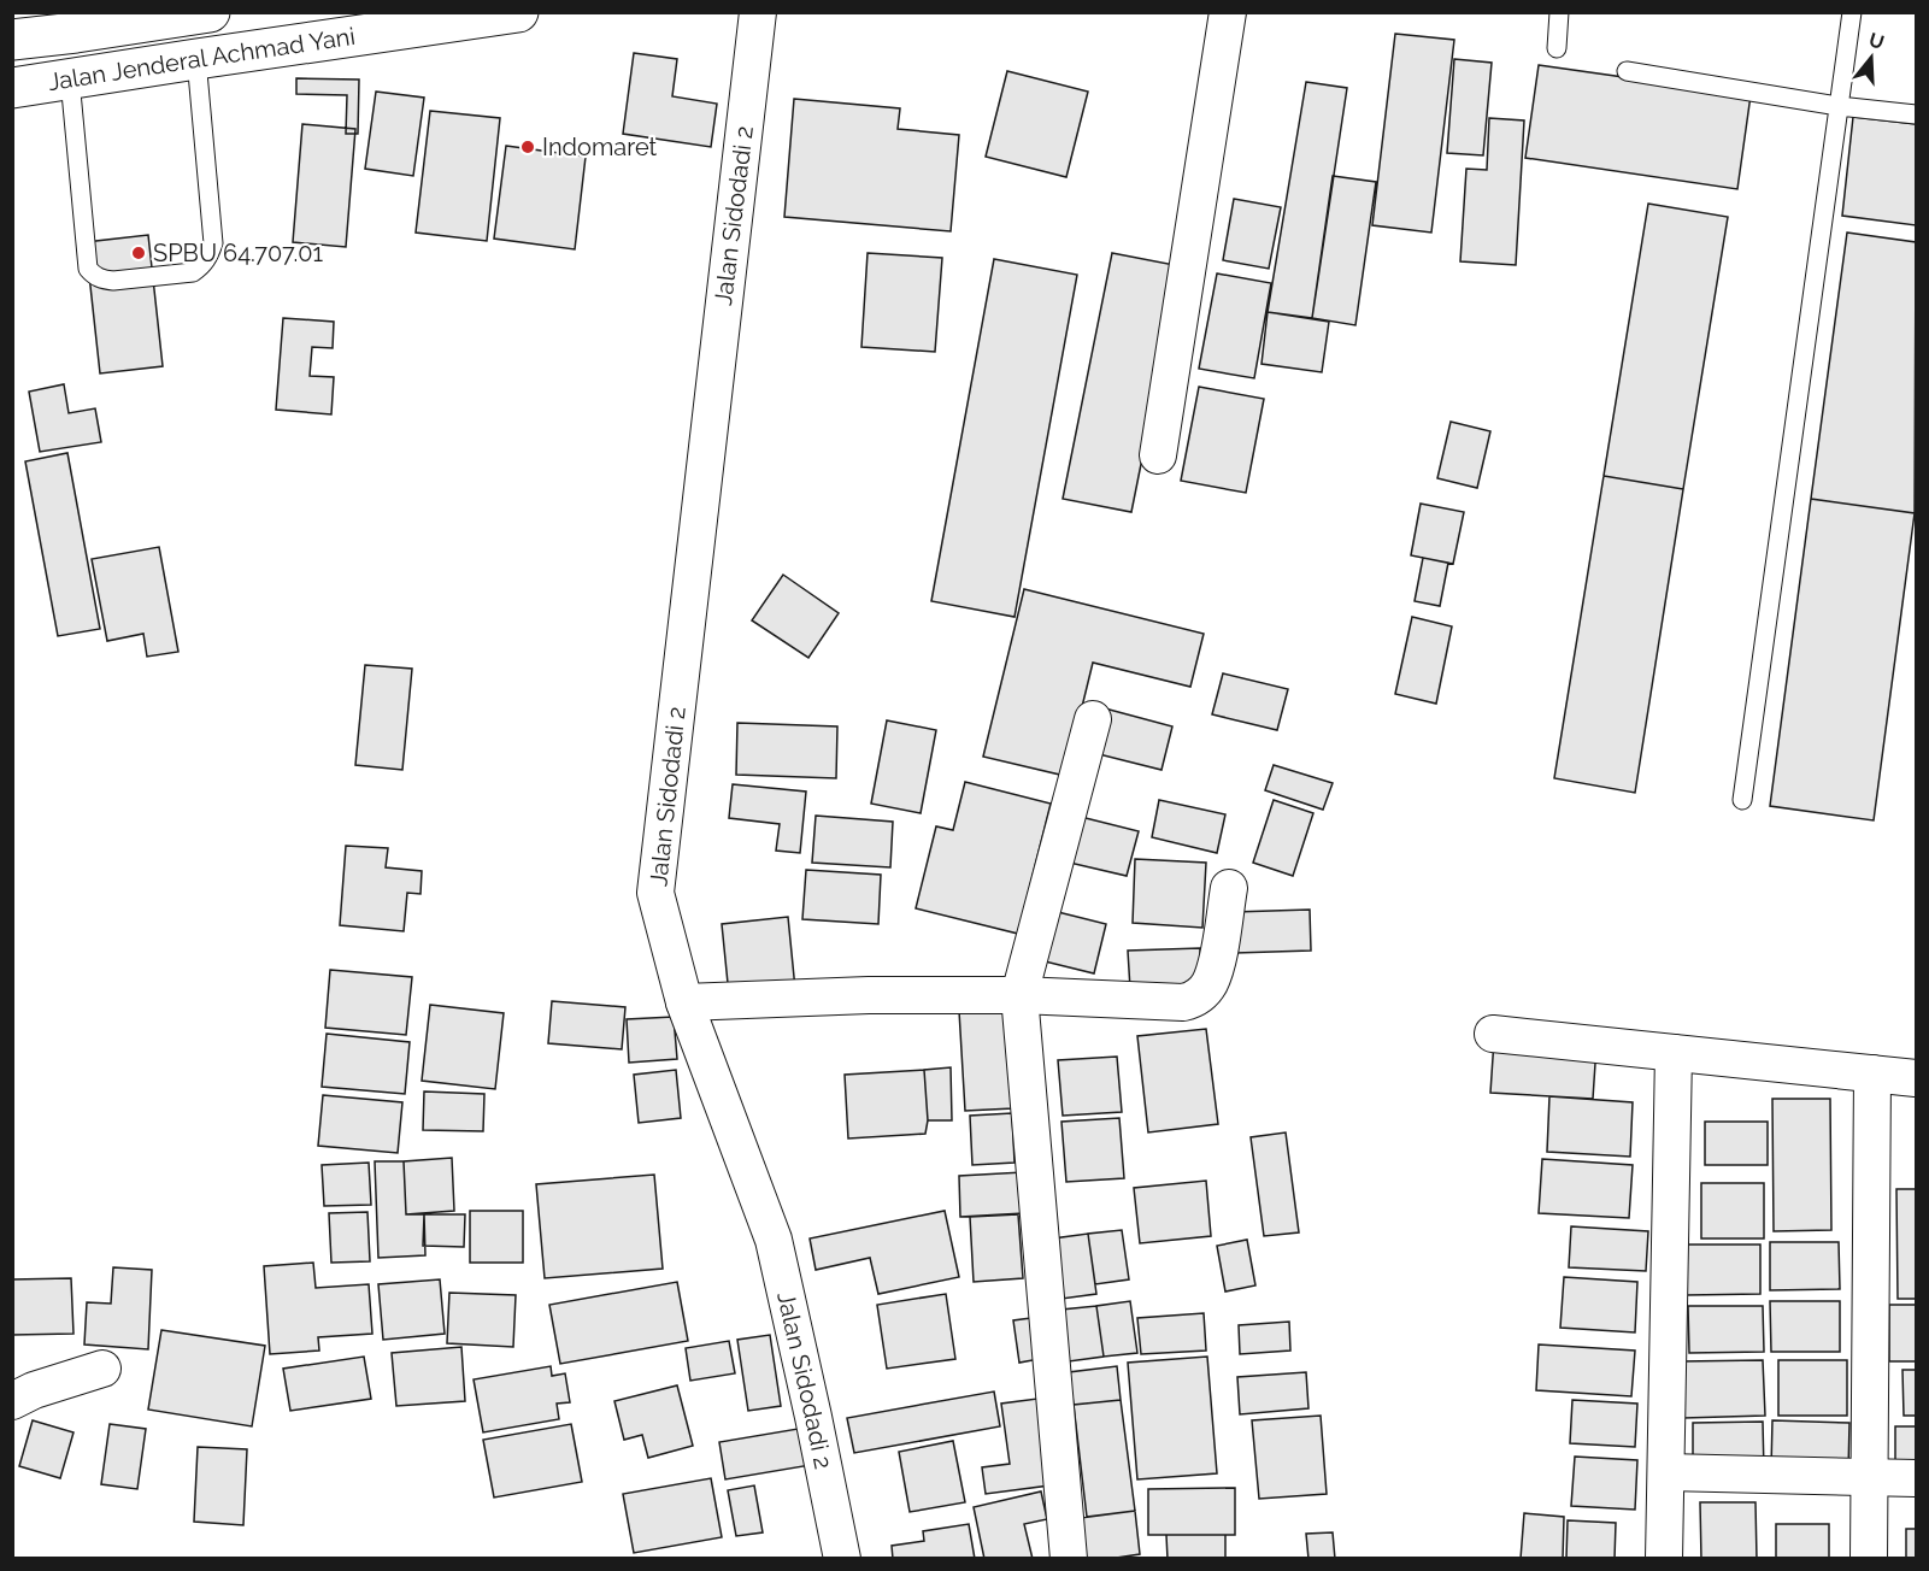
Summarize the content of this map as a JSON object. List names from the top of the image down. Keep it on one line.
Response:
{"streets":{"highway":["Jalan Jenderal Achmad Yani"],"street":["Jalan Sidodadi 2"]},"places":["Indomaret","SPBU 64.707.01"],"north":"top"}
